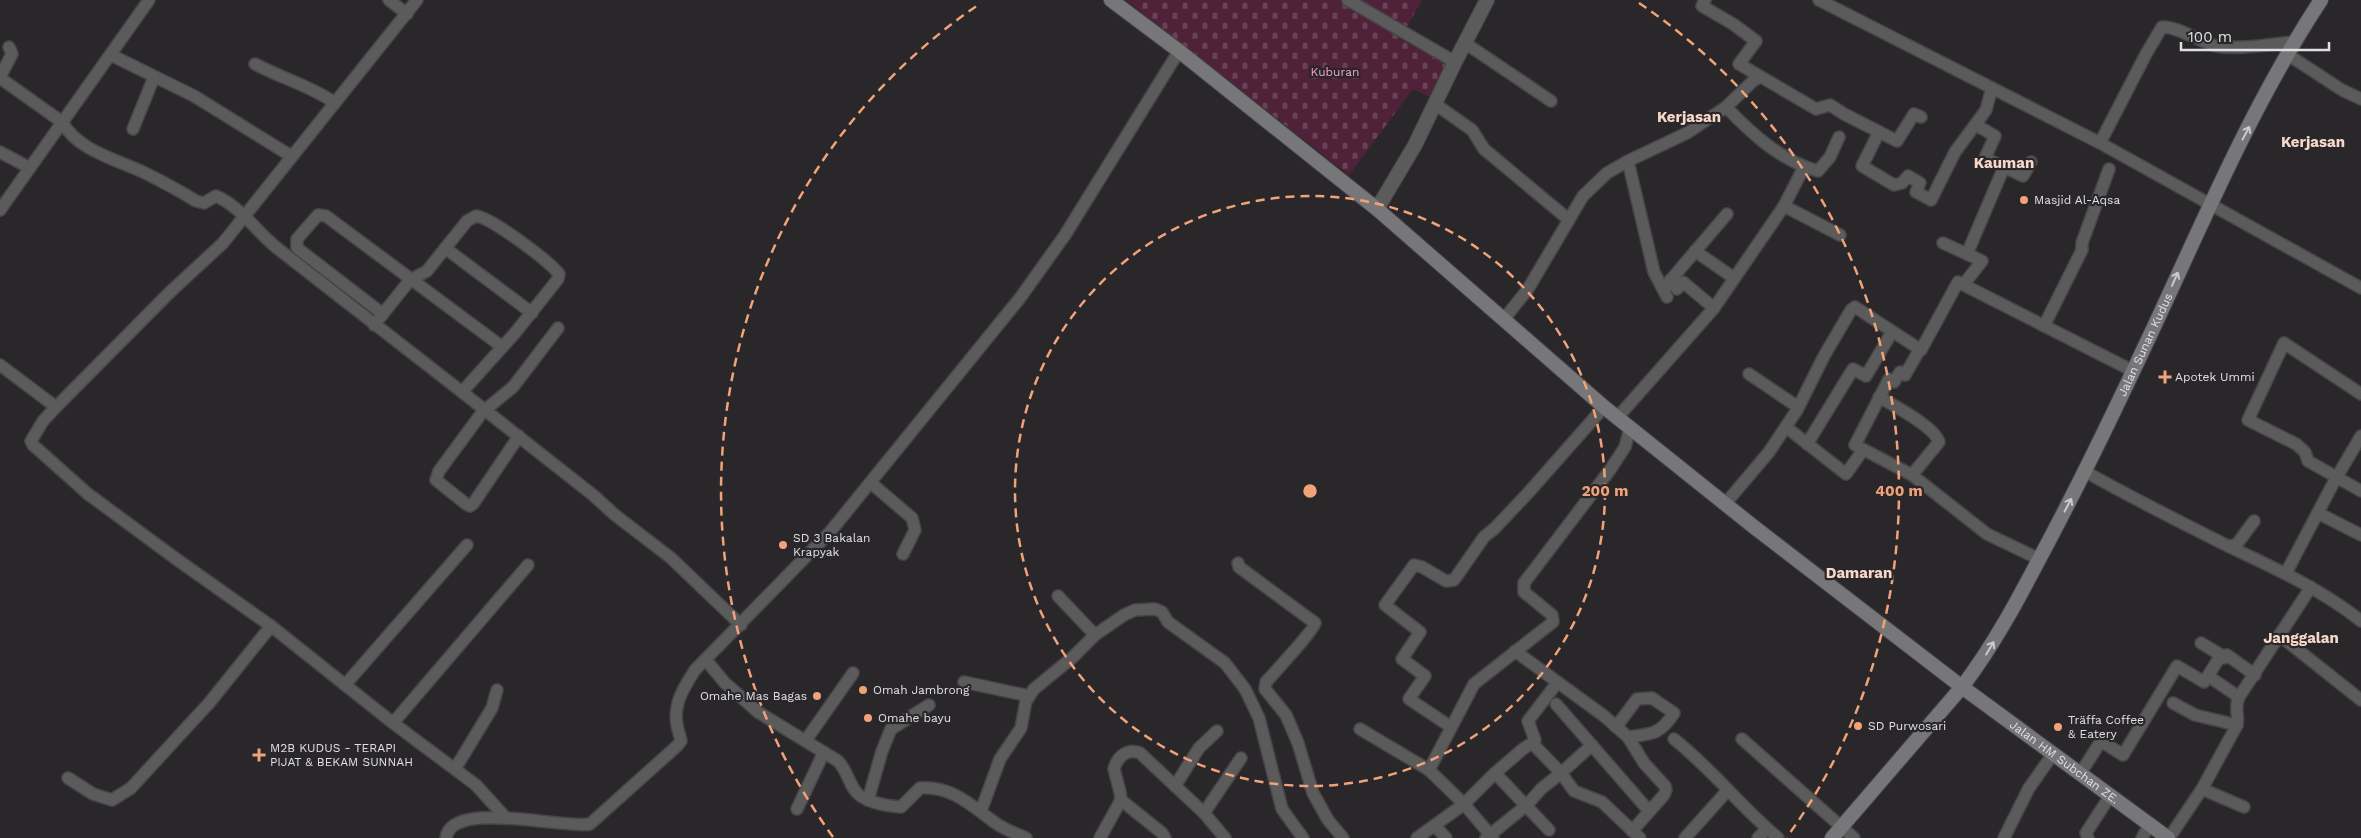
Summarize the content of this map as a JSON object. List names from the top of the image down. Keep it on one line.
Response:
{"streets":{"main road":["Jalan Sunan Kudus","Jalan HM Subchan ZE."]},"crossings":[["Jalan Sunan Kudus","Jalan HM Subchan ZE."]],"one_way":["Jalan Sunan Kudus"],"districts":["Kerjasan","Kerjasan","Kauman","Damaran","Janggalan"],"parks":["Kuburan"],"places":{"other":["Masjid Al-Aqsa","SD 3 Bakalan Krapyak","Omah Jambrong","Omahe Mas Bagas","Omahe bayu","SD Purwosari","Träffa Coffee & Eatery"],"health":["Apotek Ummi","M2B KUDUS - TERAPI PIJAT & BEKAM SUNNAH"]},"scale_bar":"100 m","rings":["200 m","400 m"]}
